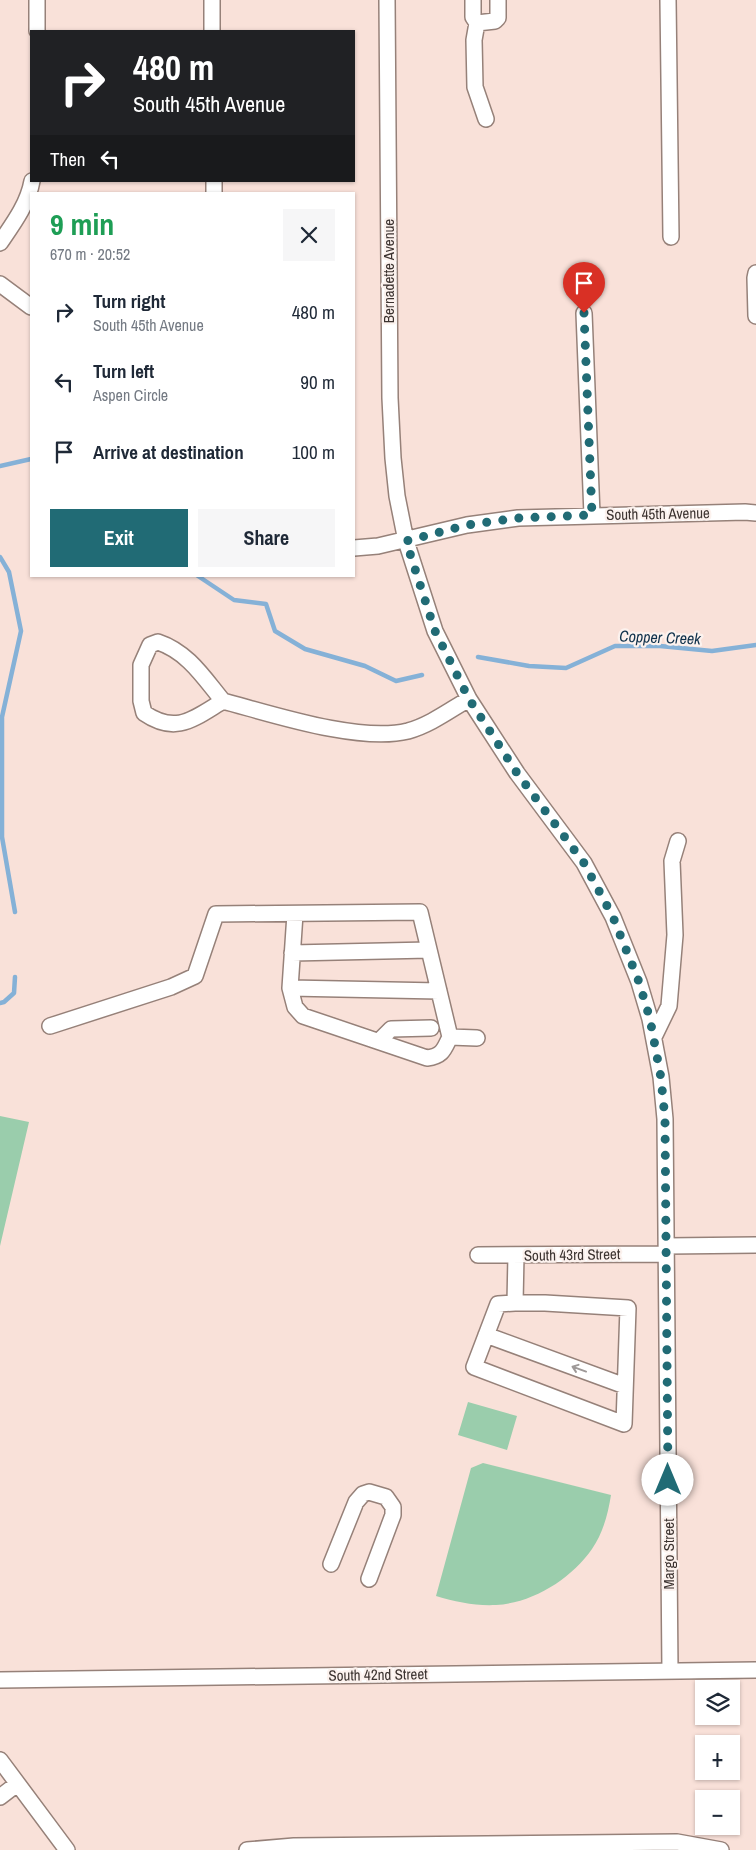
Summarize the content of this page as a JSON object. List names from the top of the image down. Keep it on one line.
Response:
{"streets":{"street":["Bernadette Avenue","South 45th Avenue","South 43rd Street","Margo Street","South 42nd Street"]},"crossings":[["Bernadette Avenue","South 45th Avenue"],["Bernadette Avenue","Margo Street"],["South 45th Avenue","Margo Street"],["South 43rd Street","Margo Street"],["Margo Street","South 42nd Street"]],"water":["Copper Creek"],"page":{"turn":["480 m","South 45th Avenue"],"then":"Then","heading":["9 min","670 m · 20:52"],"list":[{"name":"Turn right","note":"South 45th Avenue","value":"480 m"},{"name":"Turn left","note":"Aspen Circle","value":"90 m"},{"name":"Arrive at destination","value":"100 m"}],"buttons":["Exit","Share"],"map_buttons":["+","−"]}}
